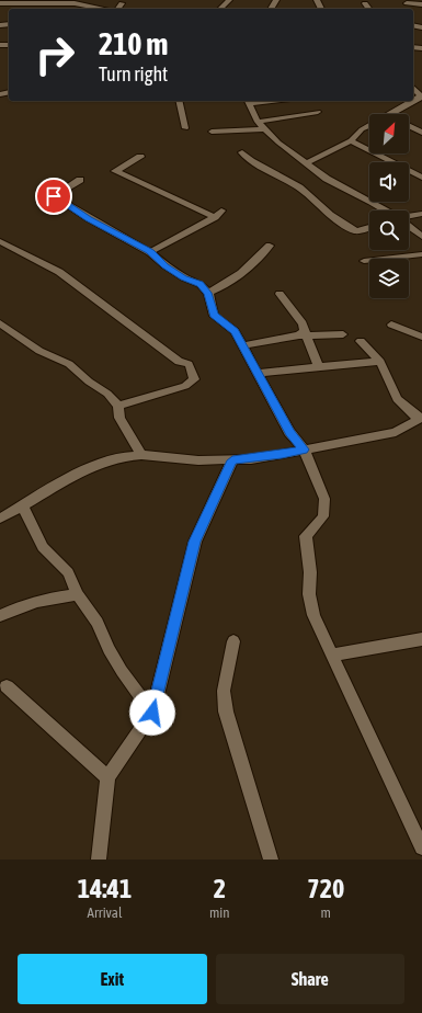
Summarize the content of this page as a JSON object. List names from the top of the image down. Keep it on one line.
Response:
{"north":"top right","page":{"turn":["210 m","Turn right"],"eta":["14:41","Arrival","2","min","720","m"],"buttons":["Exit","Share"]}}
